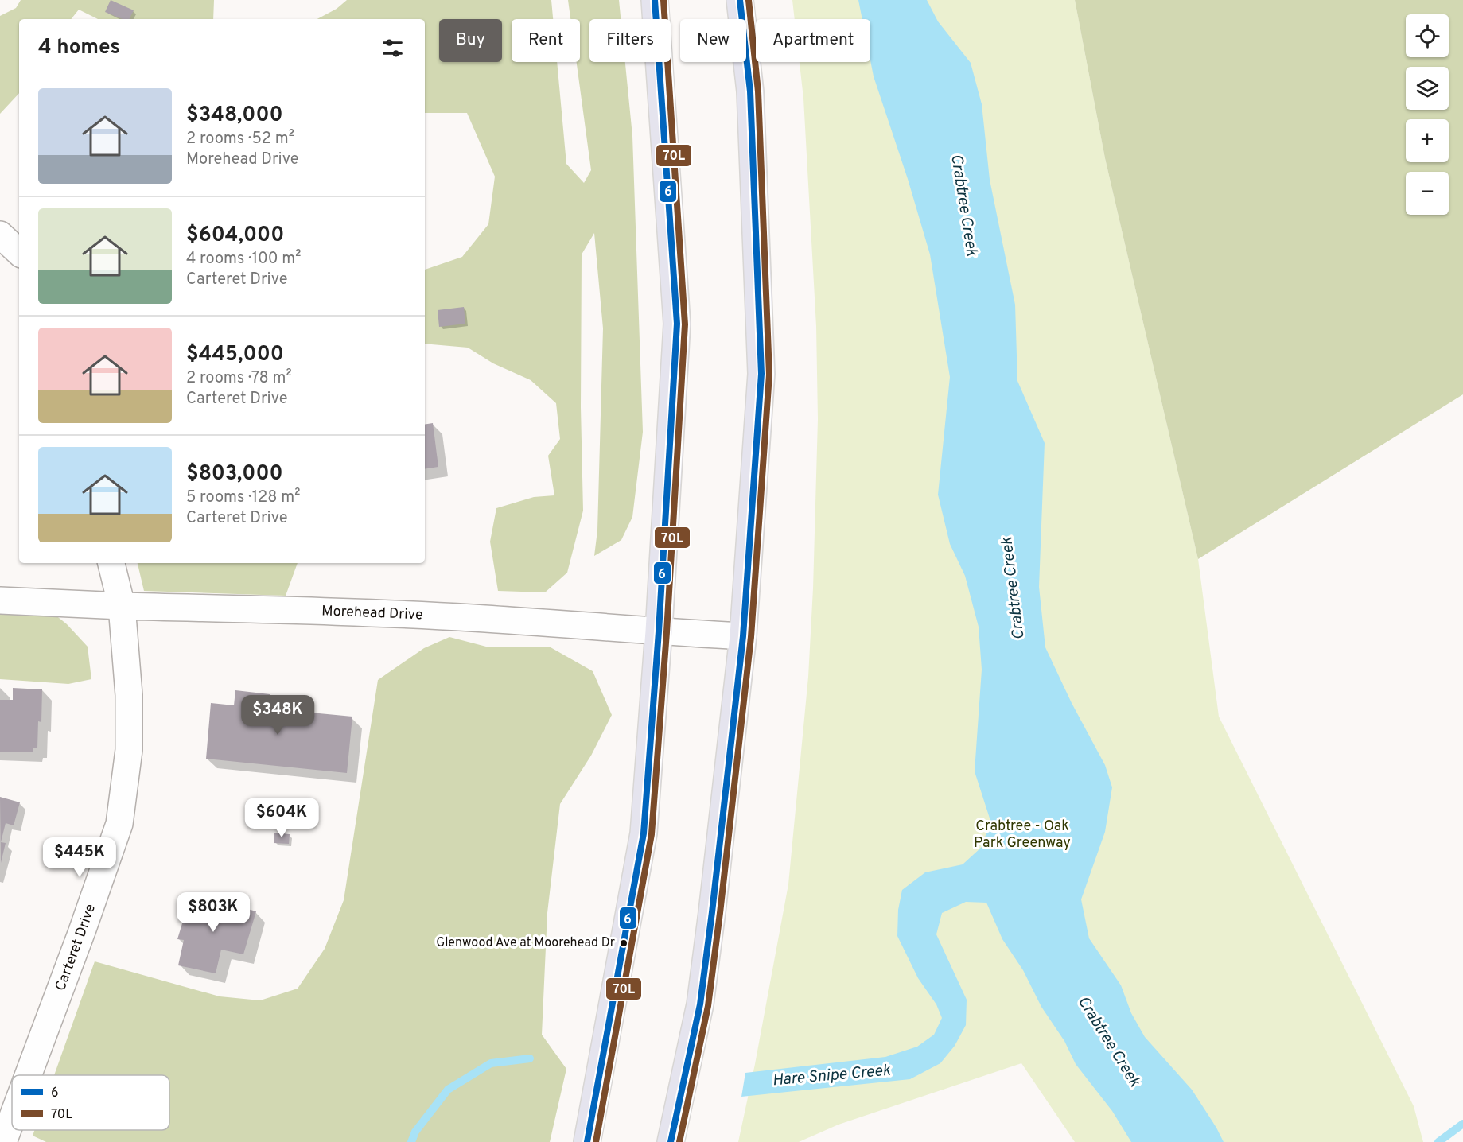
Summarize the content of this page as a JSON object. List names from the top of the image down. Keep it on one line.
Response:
{"streets":{"street":["Morehead Drive","Carteret Drive"]},"crossings":[["Morehead Drive","Carteret Drive"]],"water":["Crabtree Creek","Hare Snipe Creek"],"parks":["Crabtree - Oak Park Greenway"],"places":["Glenwood Ave at Moorehead Dr"],"lines":["transit line 6","transit line 70L"],"legend":["6","70L"],"page":{"map_buttons":["+","−"],"chip":["Buy","Rent","Filters","New","Apartment"],"heading":"4 homes","list":[{"name":"$348,000","note":"2 rooms · 52 m² · Morehead Drive"},{"name":"$604,000","note":"4 rooms · 100 m² · Carteret Drive"},{"name":"$445,000","note":"2 rooms · 78 m² · Carteret Drive"},{"name":"$803,000","note":"5 rooms · 128 m² · Carteret Drive"}],"price":["$348K","$604K","$445K","$803K"]}}
